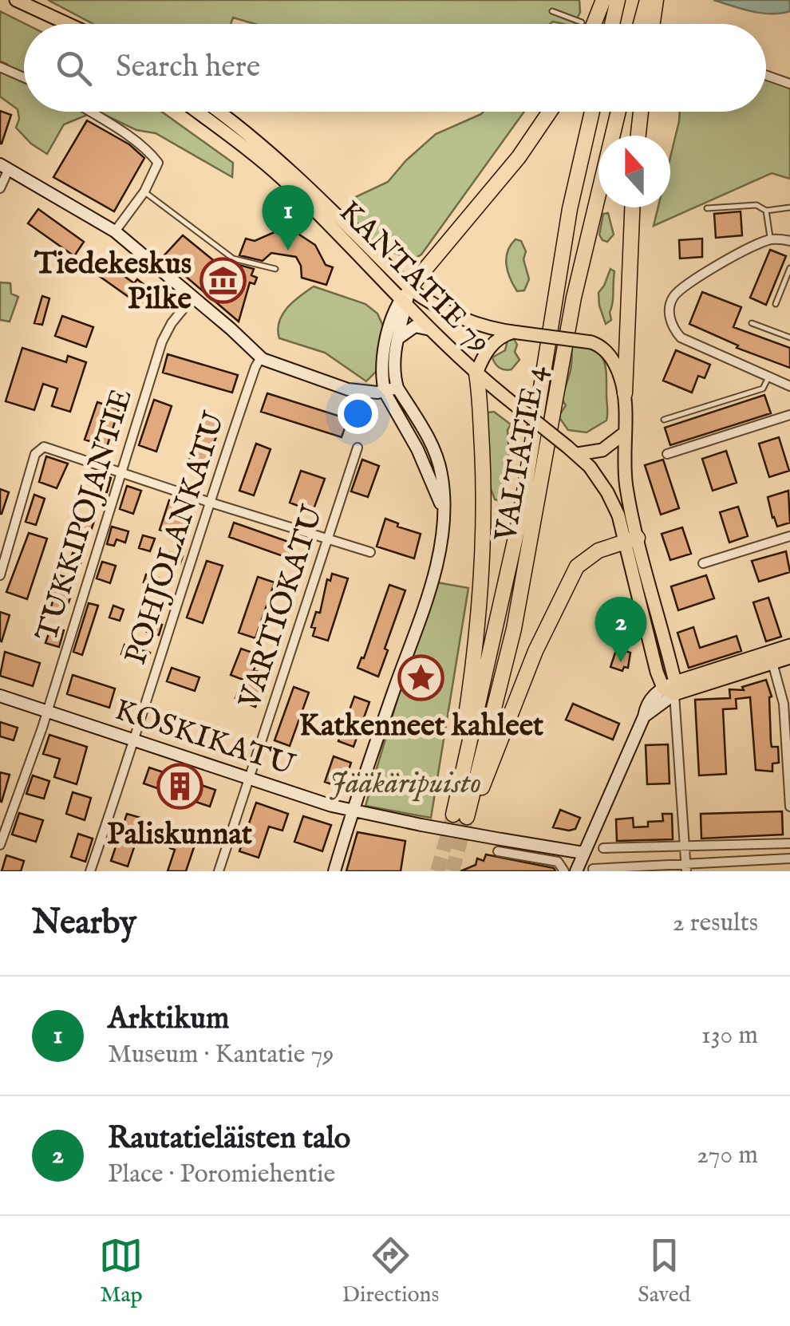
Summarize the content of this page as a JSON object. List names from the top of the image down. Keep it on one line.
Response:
{"streets":{"highway":["VALTATIE 4"],"main road":["KANTATIE 79","KOSKIKATU"],"street":["TUKKIPOJANTIE","POHJOLANKATU","VARTIOKATU"]},"crossings":[["TUKKIPOJANTIE","KOSKIKATU"],["POHJOLANKATU","KOSKIKATU"],["VARTIOKATU","KOSKIKATU"]],"parks":["Jääkäripuisto"],"places":{"museum":["Tiedekeskus Pilke"],"place":["Katkenneet kahleet"],"building":["Paliskunnat"]},"north":"top","page":{"search":"Search here","pins":["1","2"],"heading":["Nearby","2 results"],"list":[{"mark":"1","name":"Arktikum","note":"Museum · Kantatie 79","value":"130 m"},{"mark":"2","name":"Rautatieläisten talo","note":"Place · Poromiehentie","value":"270 m"}],"nav":["Map","Directions","Saved"]}}
